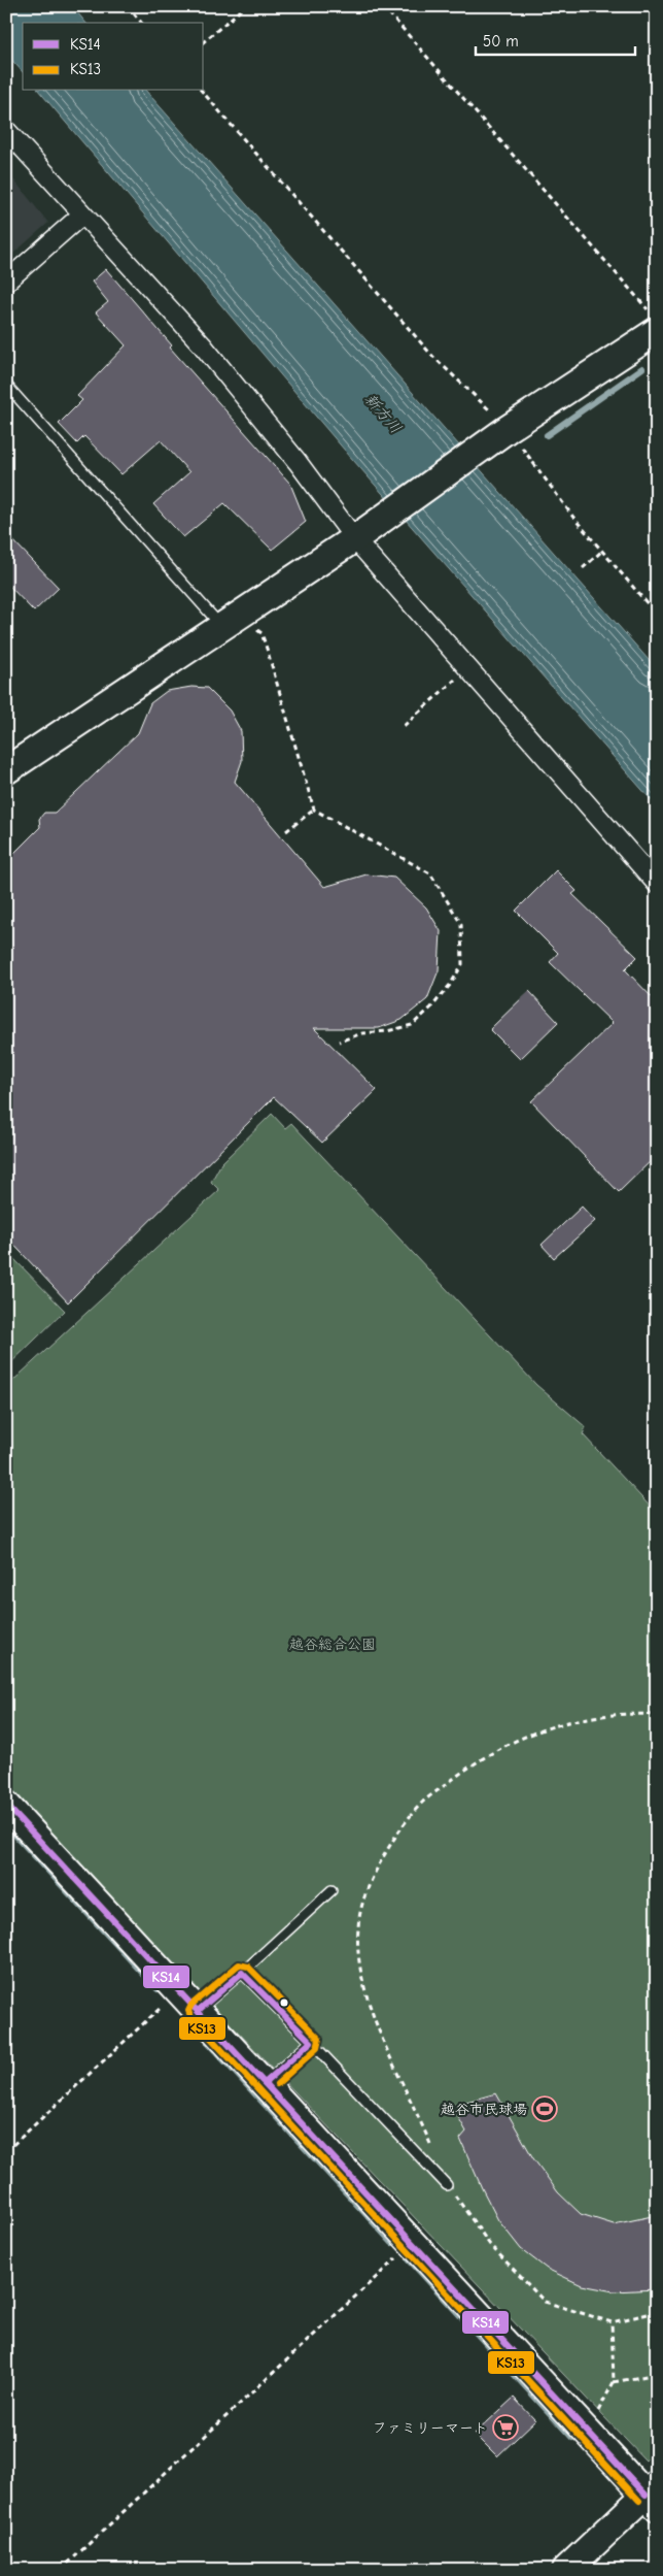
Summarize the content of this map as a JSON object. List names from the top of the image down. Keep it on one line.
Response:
{"water":["新方川"],"parks":["越谷総合公園"],"places":{"sports":["越谷市民球場"],"supermarket":["ファミリーマート"]},"lines":["transit line KS14","transit line KS13"],"legend":["KS14","KS13"],"scale_bar":"50 m"}
